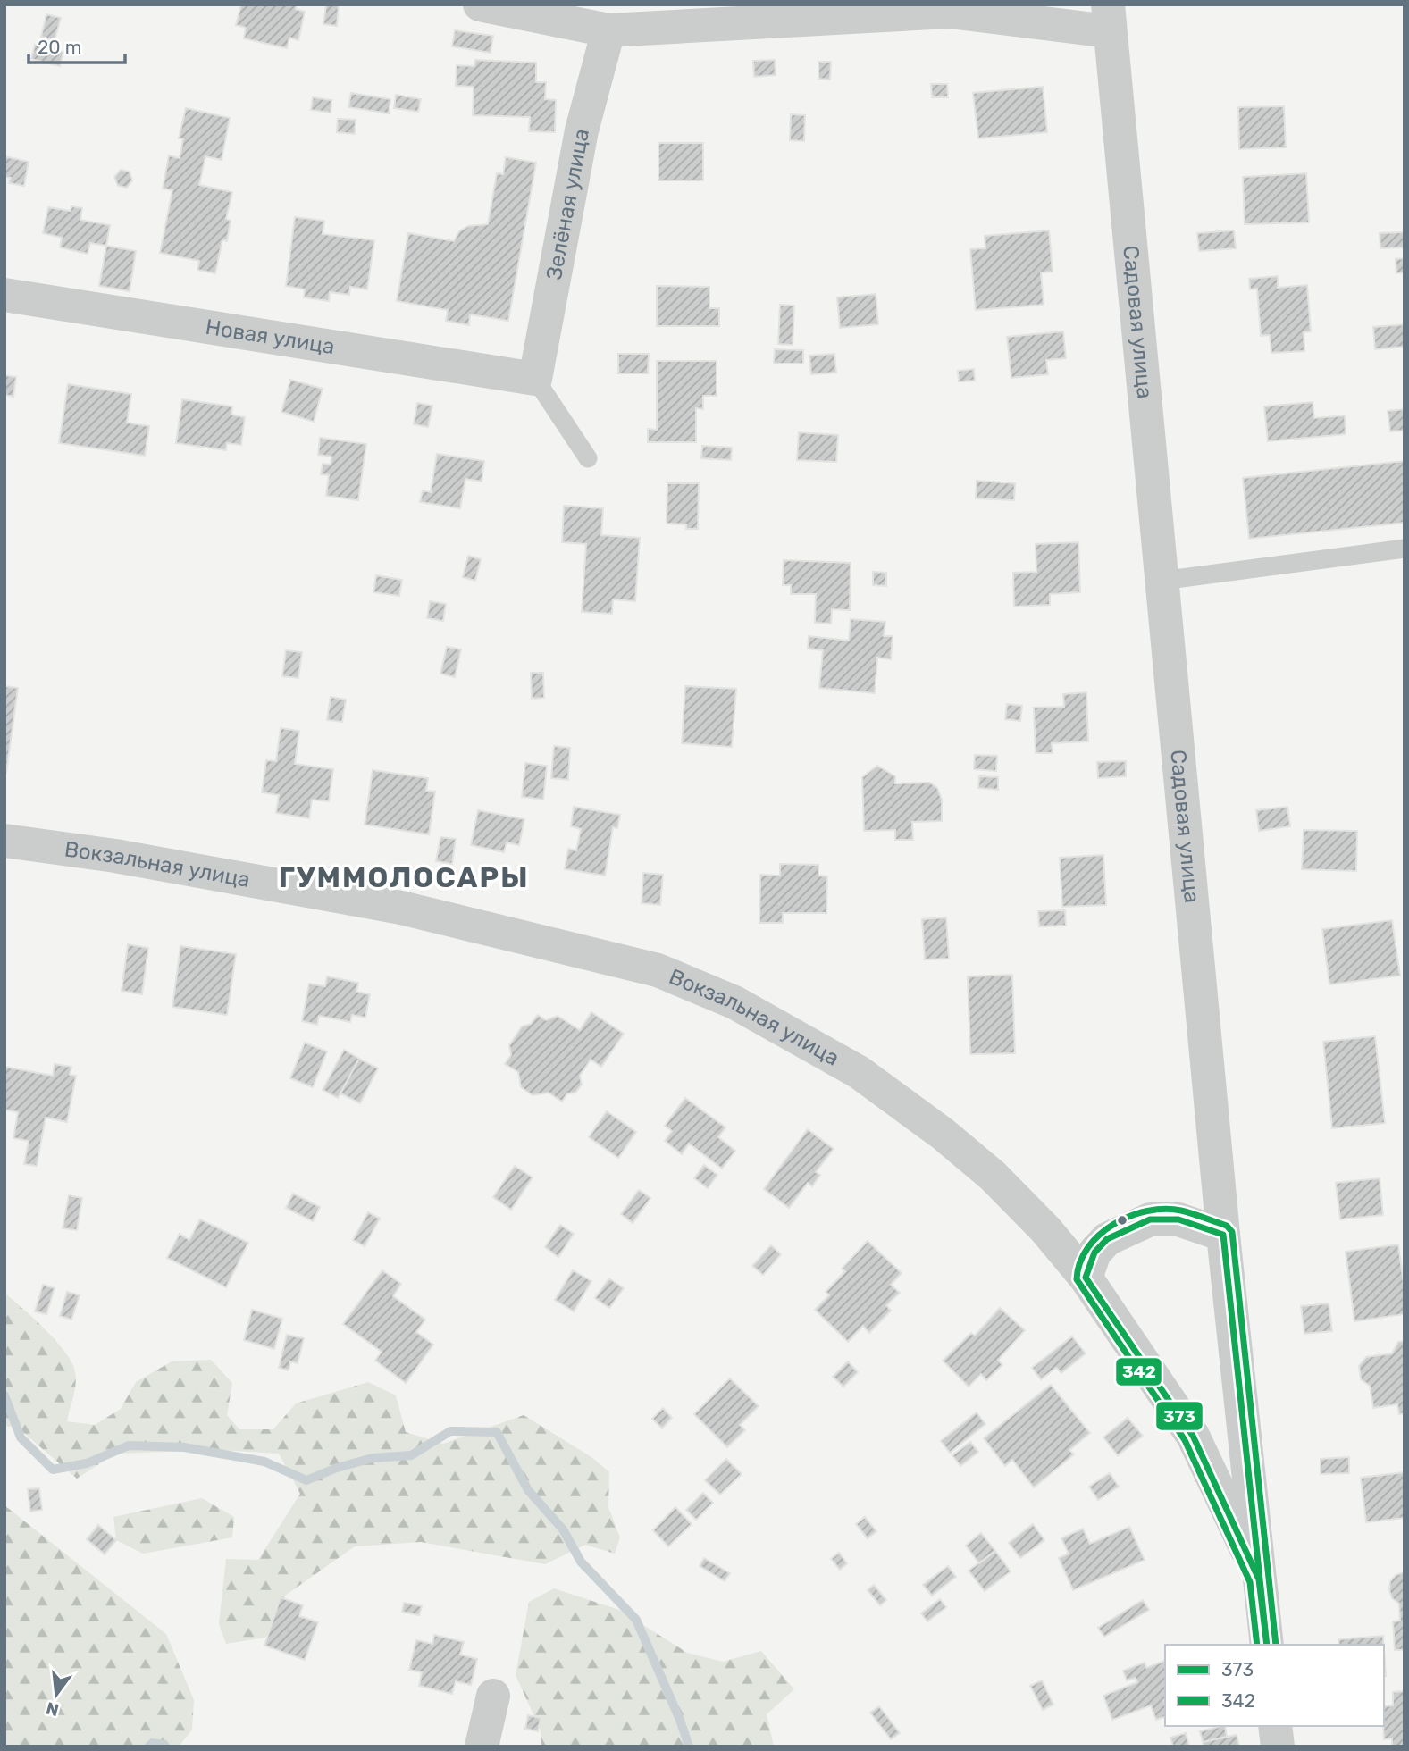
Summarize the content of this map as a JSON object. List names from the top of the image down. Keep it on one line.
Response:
{"streets":{"street":["Зелёная улица","Садовая улица","Новая улица","Вокзальная улица"]},"crossings":[["Зелёная улица","Новая улица"],["Садовая улица","Вокзальная улица"]],"districts":["ГУММОЛОСАРЫ"],"lines":["transit line 342","transit line 373"],"legend":["373","342"],"scale_bar":"20 m","north":"bottom"}
